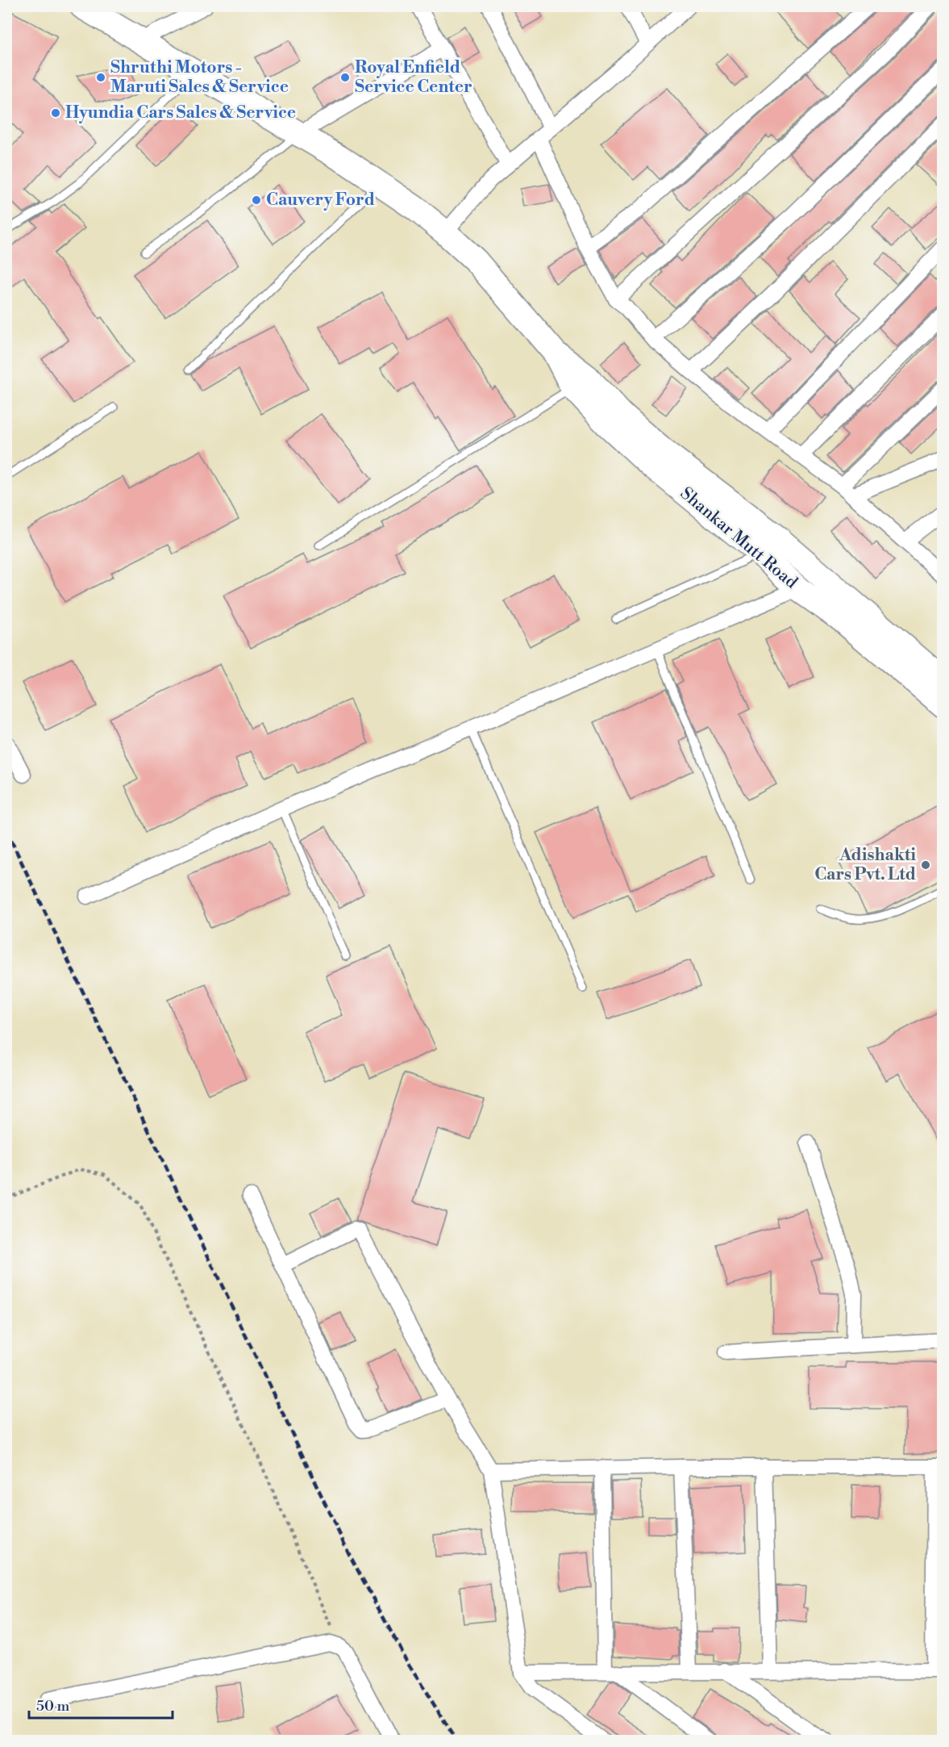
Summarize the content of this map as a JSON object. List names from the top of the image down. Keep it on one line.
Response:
{"streets":{"main road":["Shankar Mutt Road"]},"places":["Shruthi Motors - Maruti Sales & Service","Royal Enfield Service Center","Hyundia Cars Sales & Service","Cauvery Ford","Adishakti Cars Pvt. Ltd"],"scale_bar":"50 m"}
